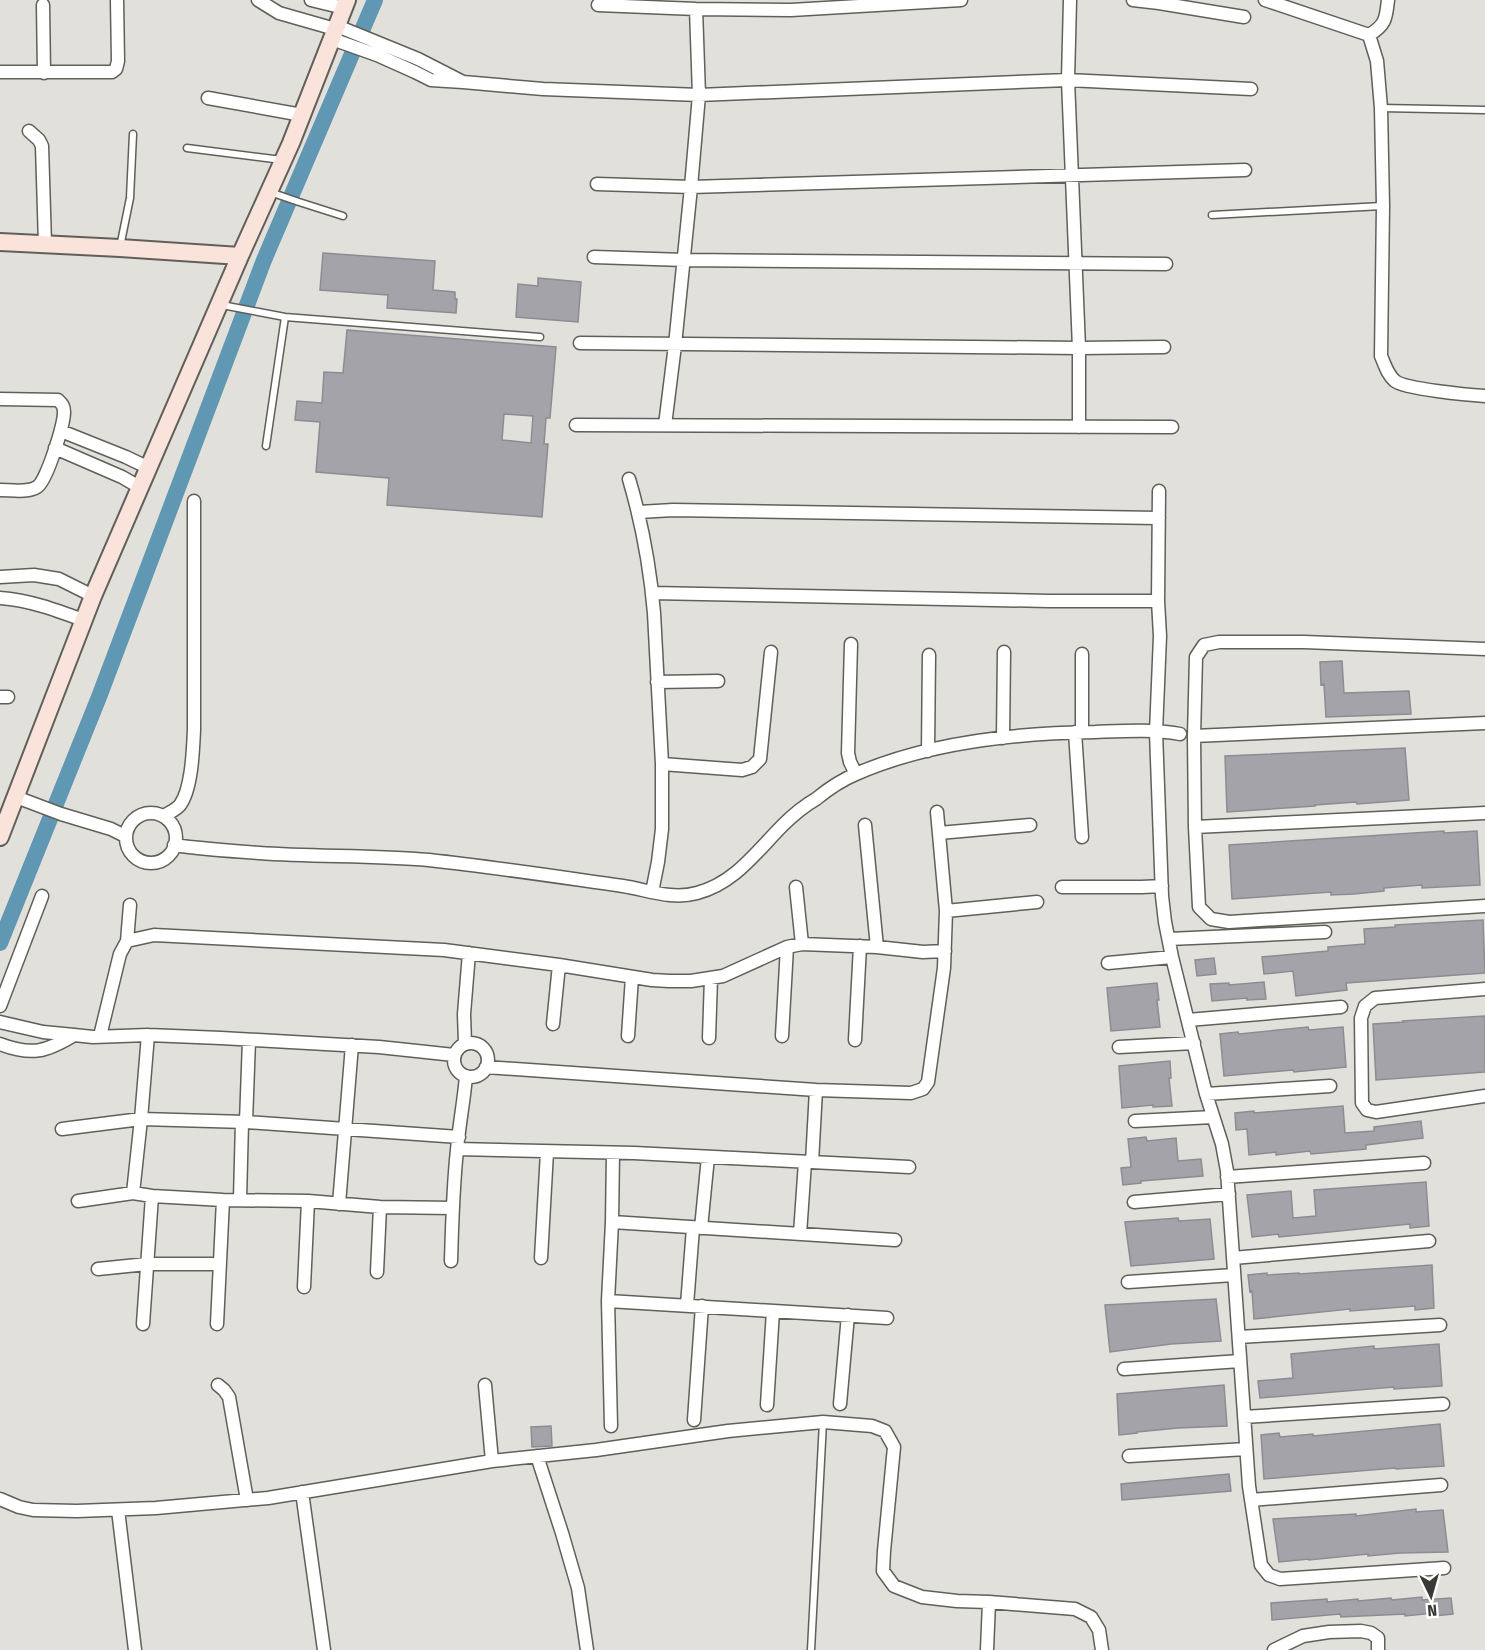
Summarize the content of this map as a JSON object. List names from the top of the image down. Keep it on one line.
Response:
{"north":"bottom"}
